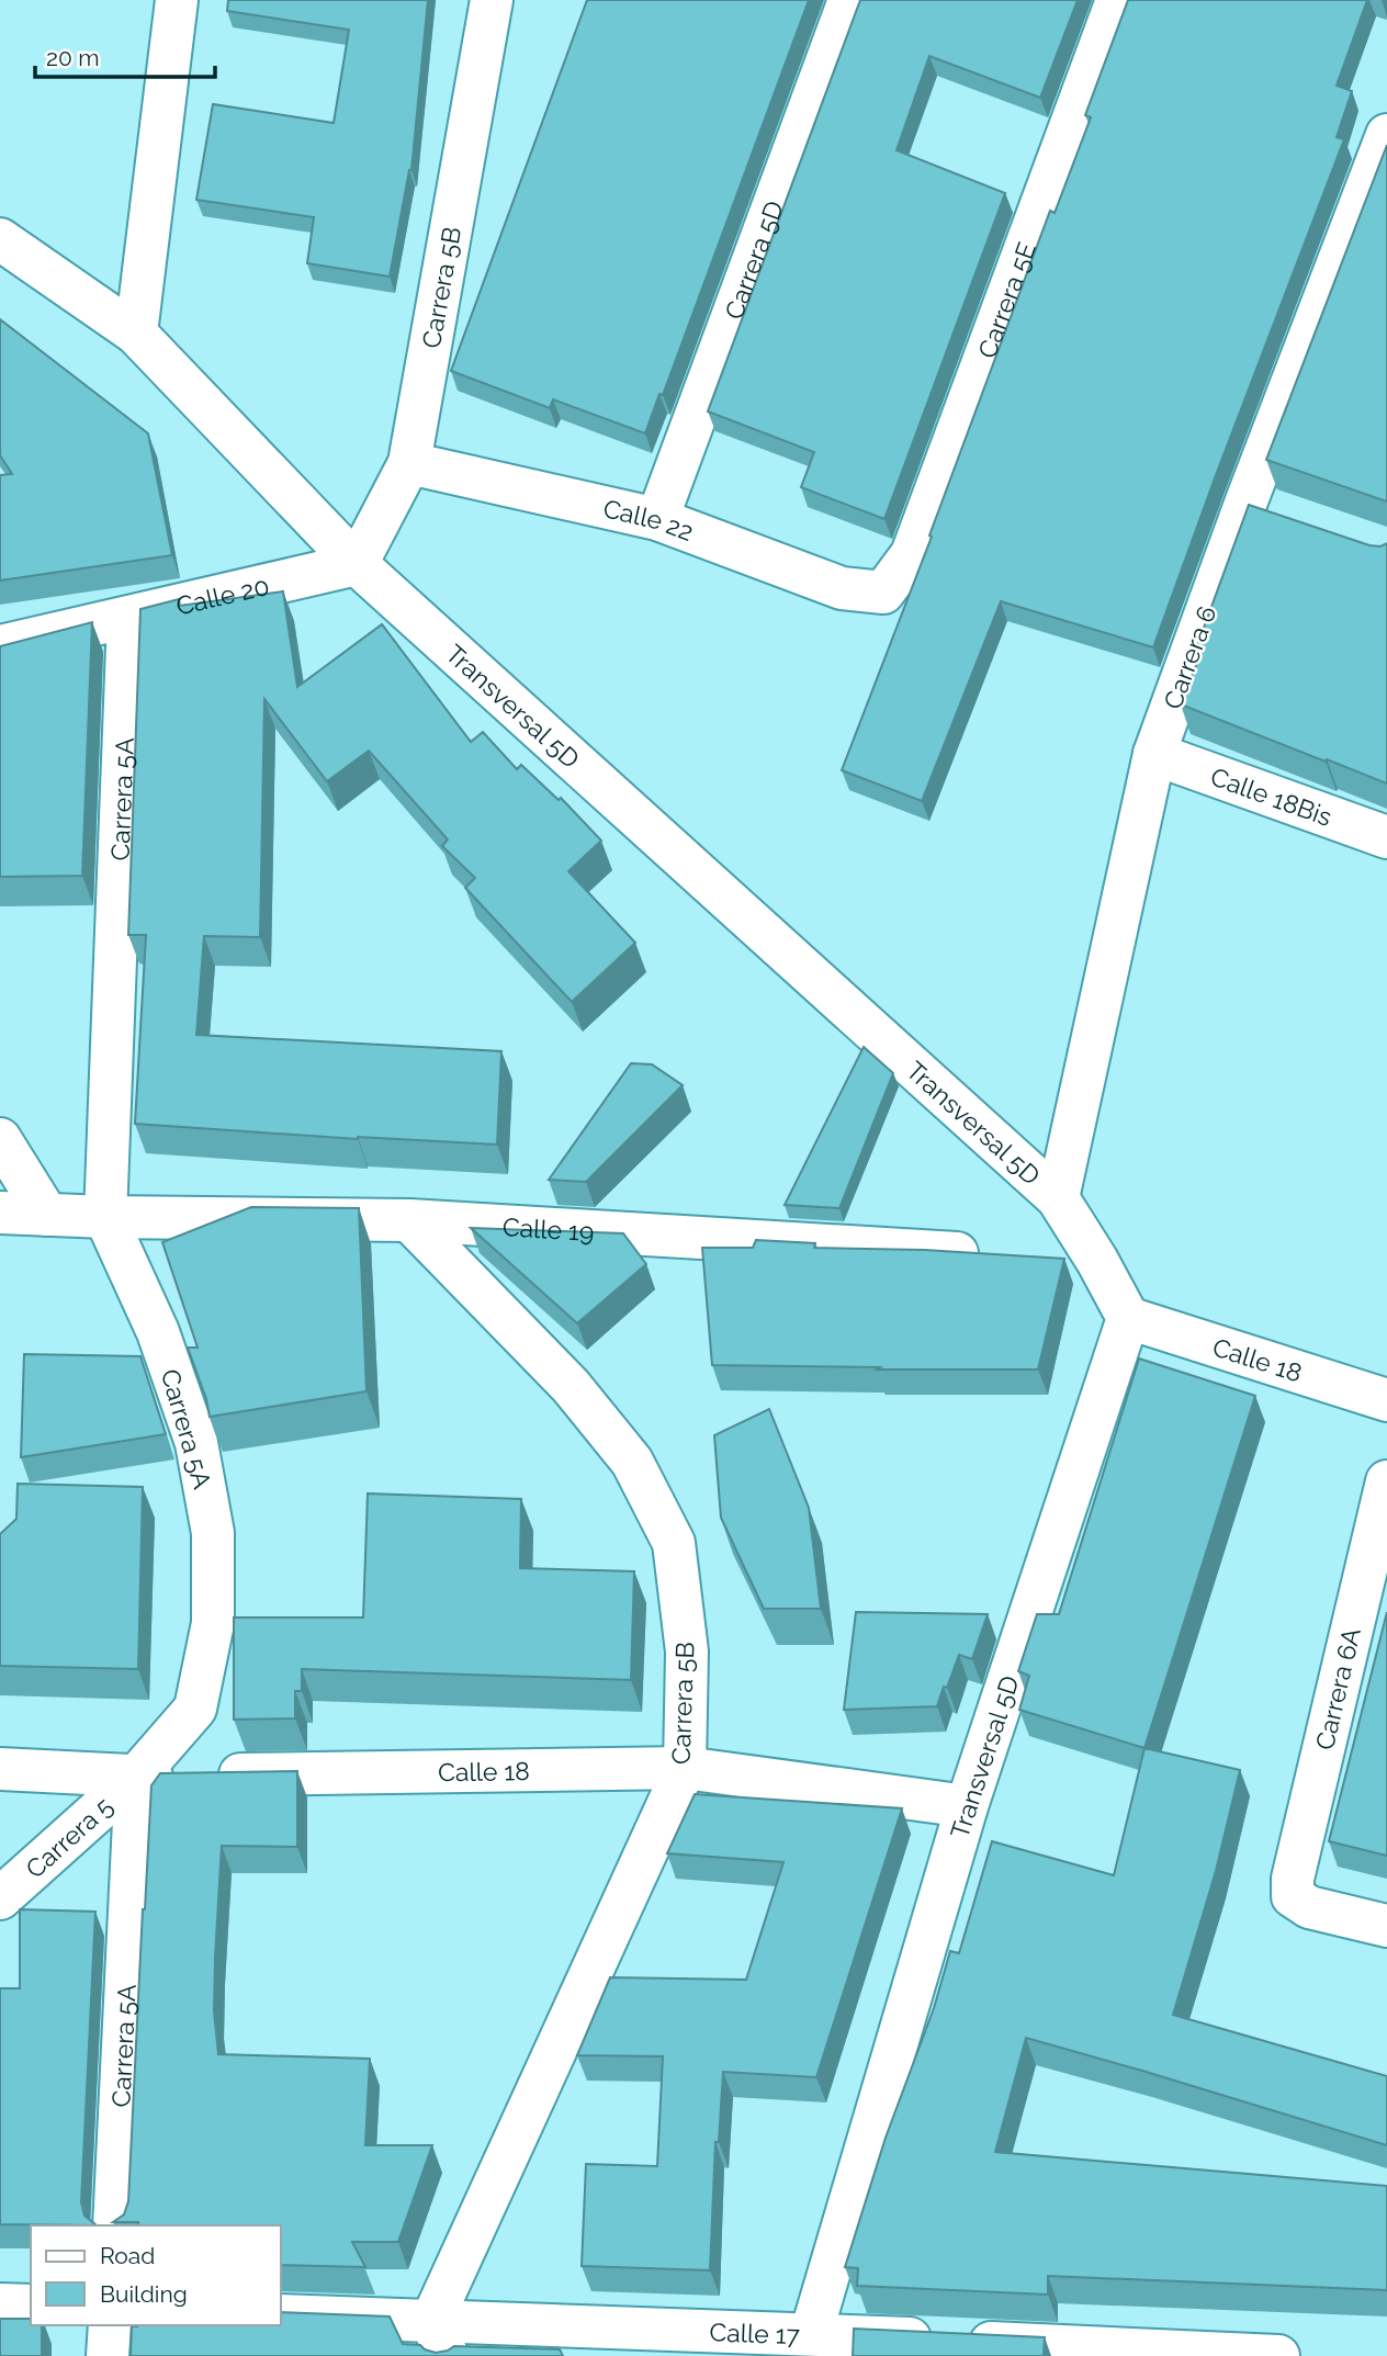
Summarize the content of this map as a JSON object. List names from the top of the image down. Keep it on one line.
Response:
{"streets":{"street":["Carrera 5D","Carrera 5B","Carrera 5E","Calle 22","Calle 20","Carrera 6","Transversal 5D","Calle 18Bis","Carrera 5A","Calle 19","Calle 18","Carrera 6A","Carrera 5","Calle 17"]},"crossings":[["Carrera 5D","Calle 22"],["Carrera 5B","Calle 22"],["Carrera 5B","Calle 20"],["Carrera 5B","Transversal 5D"],["Carrera 5B","Calle 19"],["Carrera 5B","Calle 18"],["Carrera 5B","Calle 17"],["Carrera 5E","Calle 22"],["Calle 20","Transversal 5D"],["Calle 20","Carrera 5A"],["Carrera 6","Transversal 5D"],["Carrera 6","Calle 18Bis"],["Transversal 5D","Calle 18"],["Transversal 5D","Calle 17"],["Carrera 5A","Calle 19"],["Carrera 5A","Calle 18"],["Carrera 5A","Carrera 5"],["Calle 18","Carrera 5"]],"legend":["Road","Building"],"scale_bar":"20 m"}
